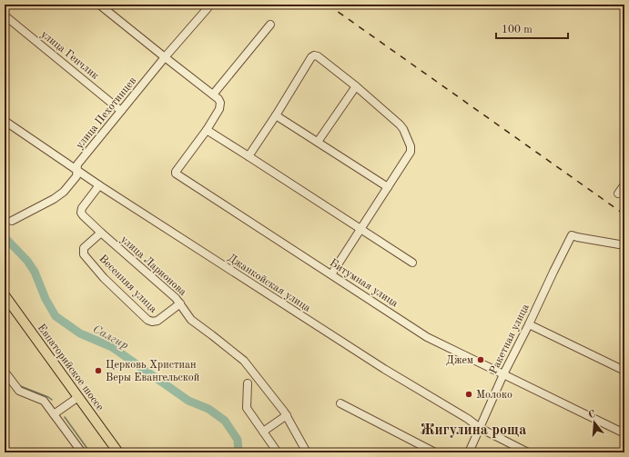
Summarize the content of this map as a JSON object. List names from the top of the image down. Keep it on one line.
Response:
{"streets":{"main road":["Евпаторийское шоссе"],"street":["улица Генчлик","улица Пехотинцев","улица Ларионова","Джанкойская улица","Битумная улица","Весенняя улица","Ракетная улица"]},"crossings":[["улица Генчлик","улица Пехотинцев"],["улица Пехотинцев","Джанкойская улица"],["улица Ларионова","Джанкойская улица"],["улица Ларионова","Весенняя улица"],["Джанкойская улица","Ракетная улица"],["Битумная улица","Ракетная улица"]],"districts":["Жигулина роща"],"water":["Салгир"],"places":["Джем","Церковь Христиан Веры Евангельской","Молоко"],"scale_bar":"100 m","north":"top"}
